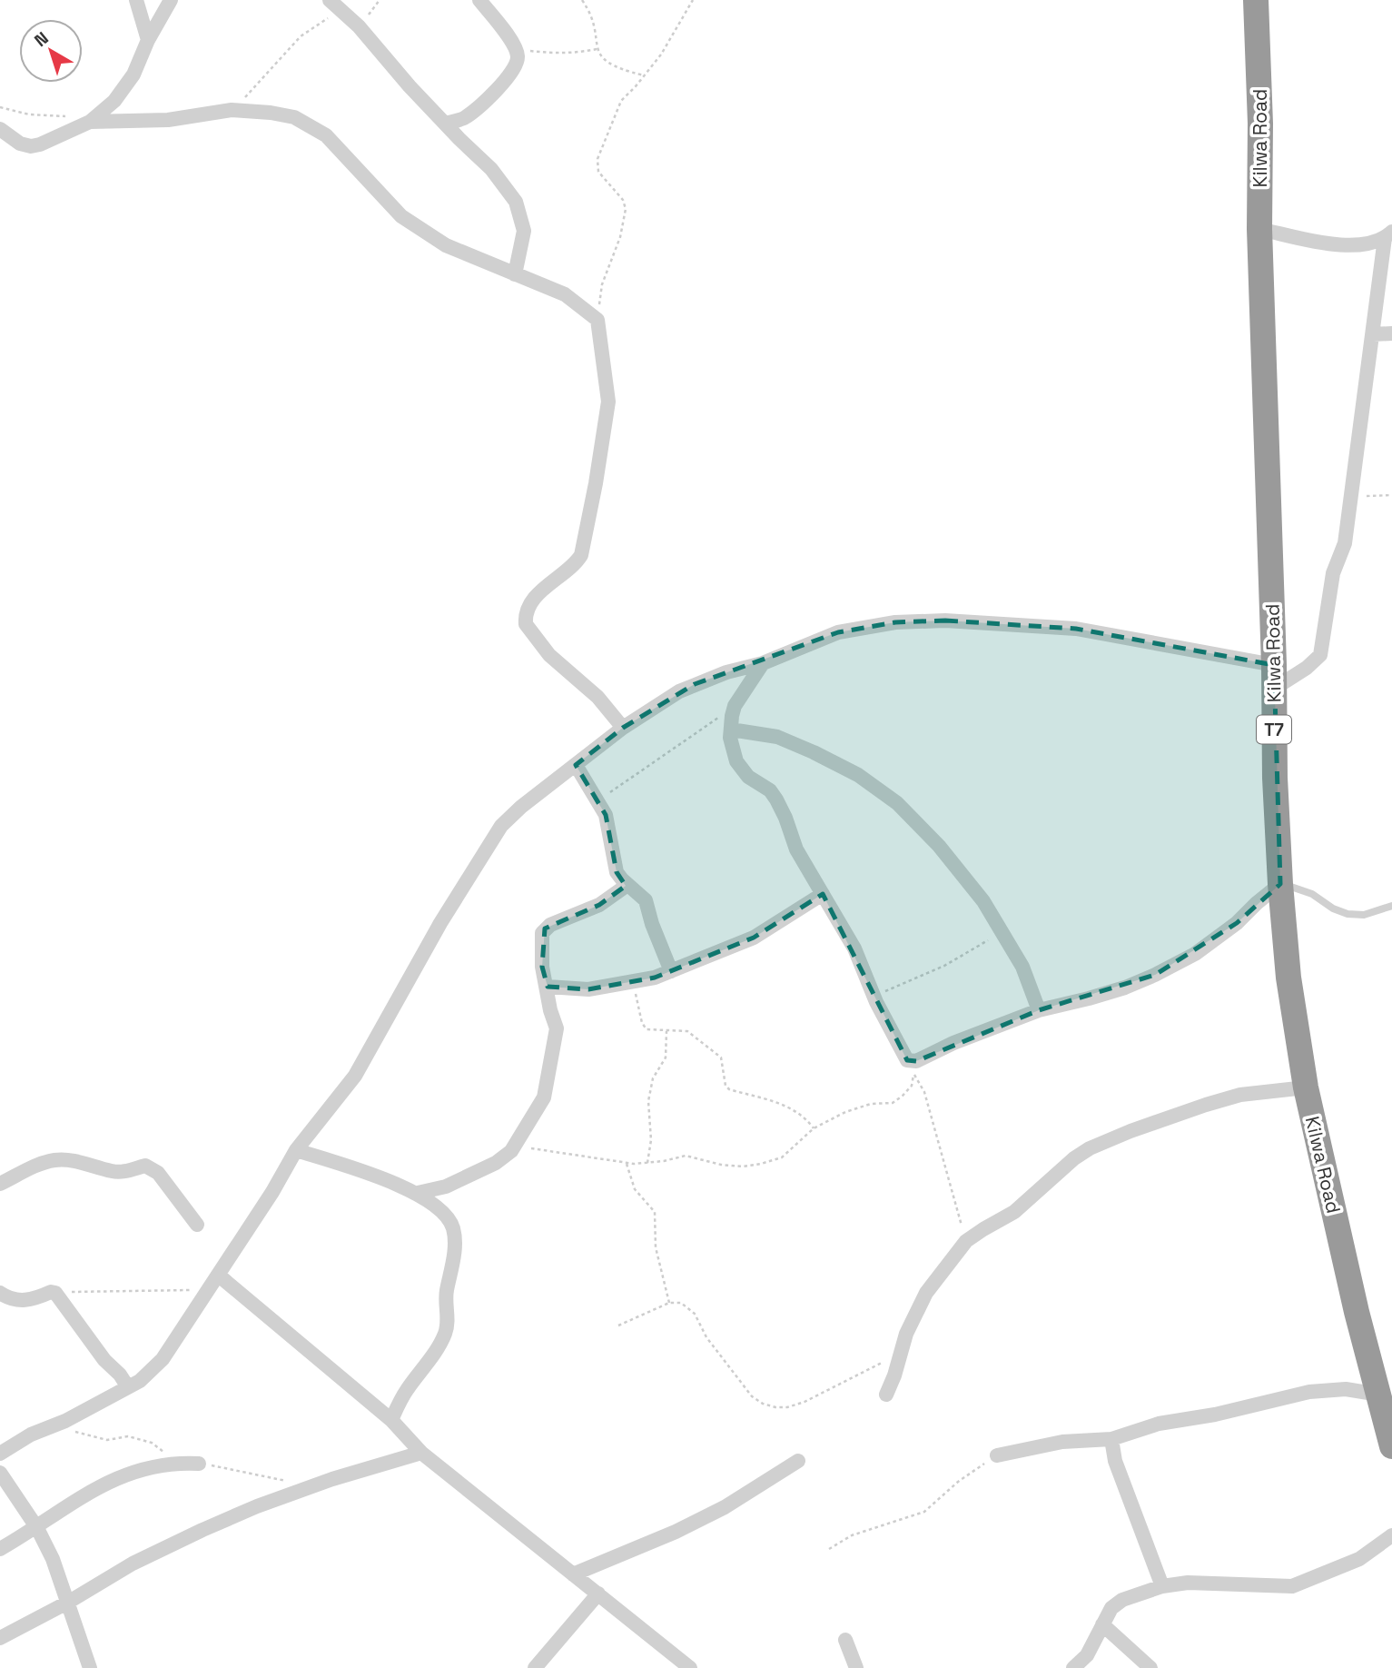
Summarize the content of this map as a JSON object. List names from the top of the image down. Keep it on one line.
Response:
{"streets":{"highway":["Kilwa Road","T7"]},"north":"top left"}
